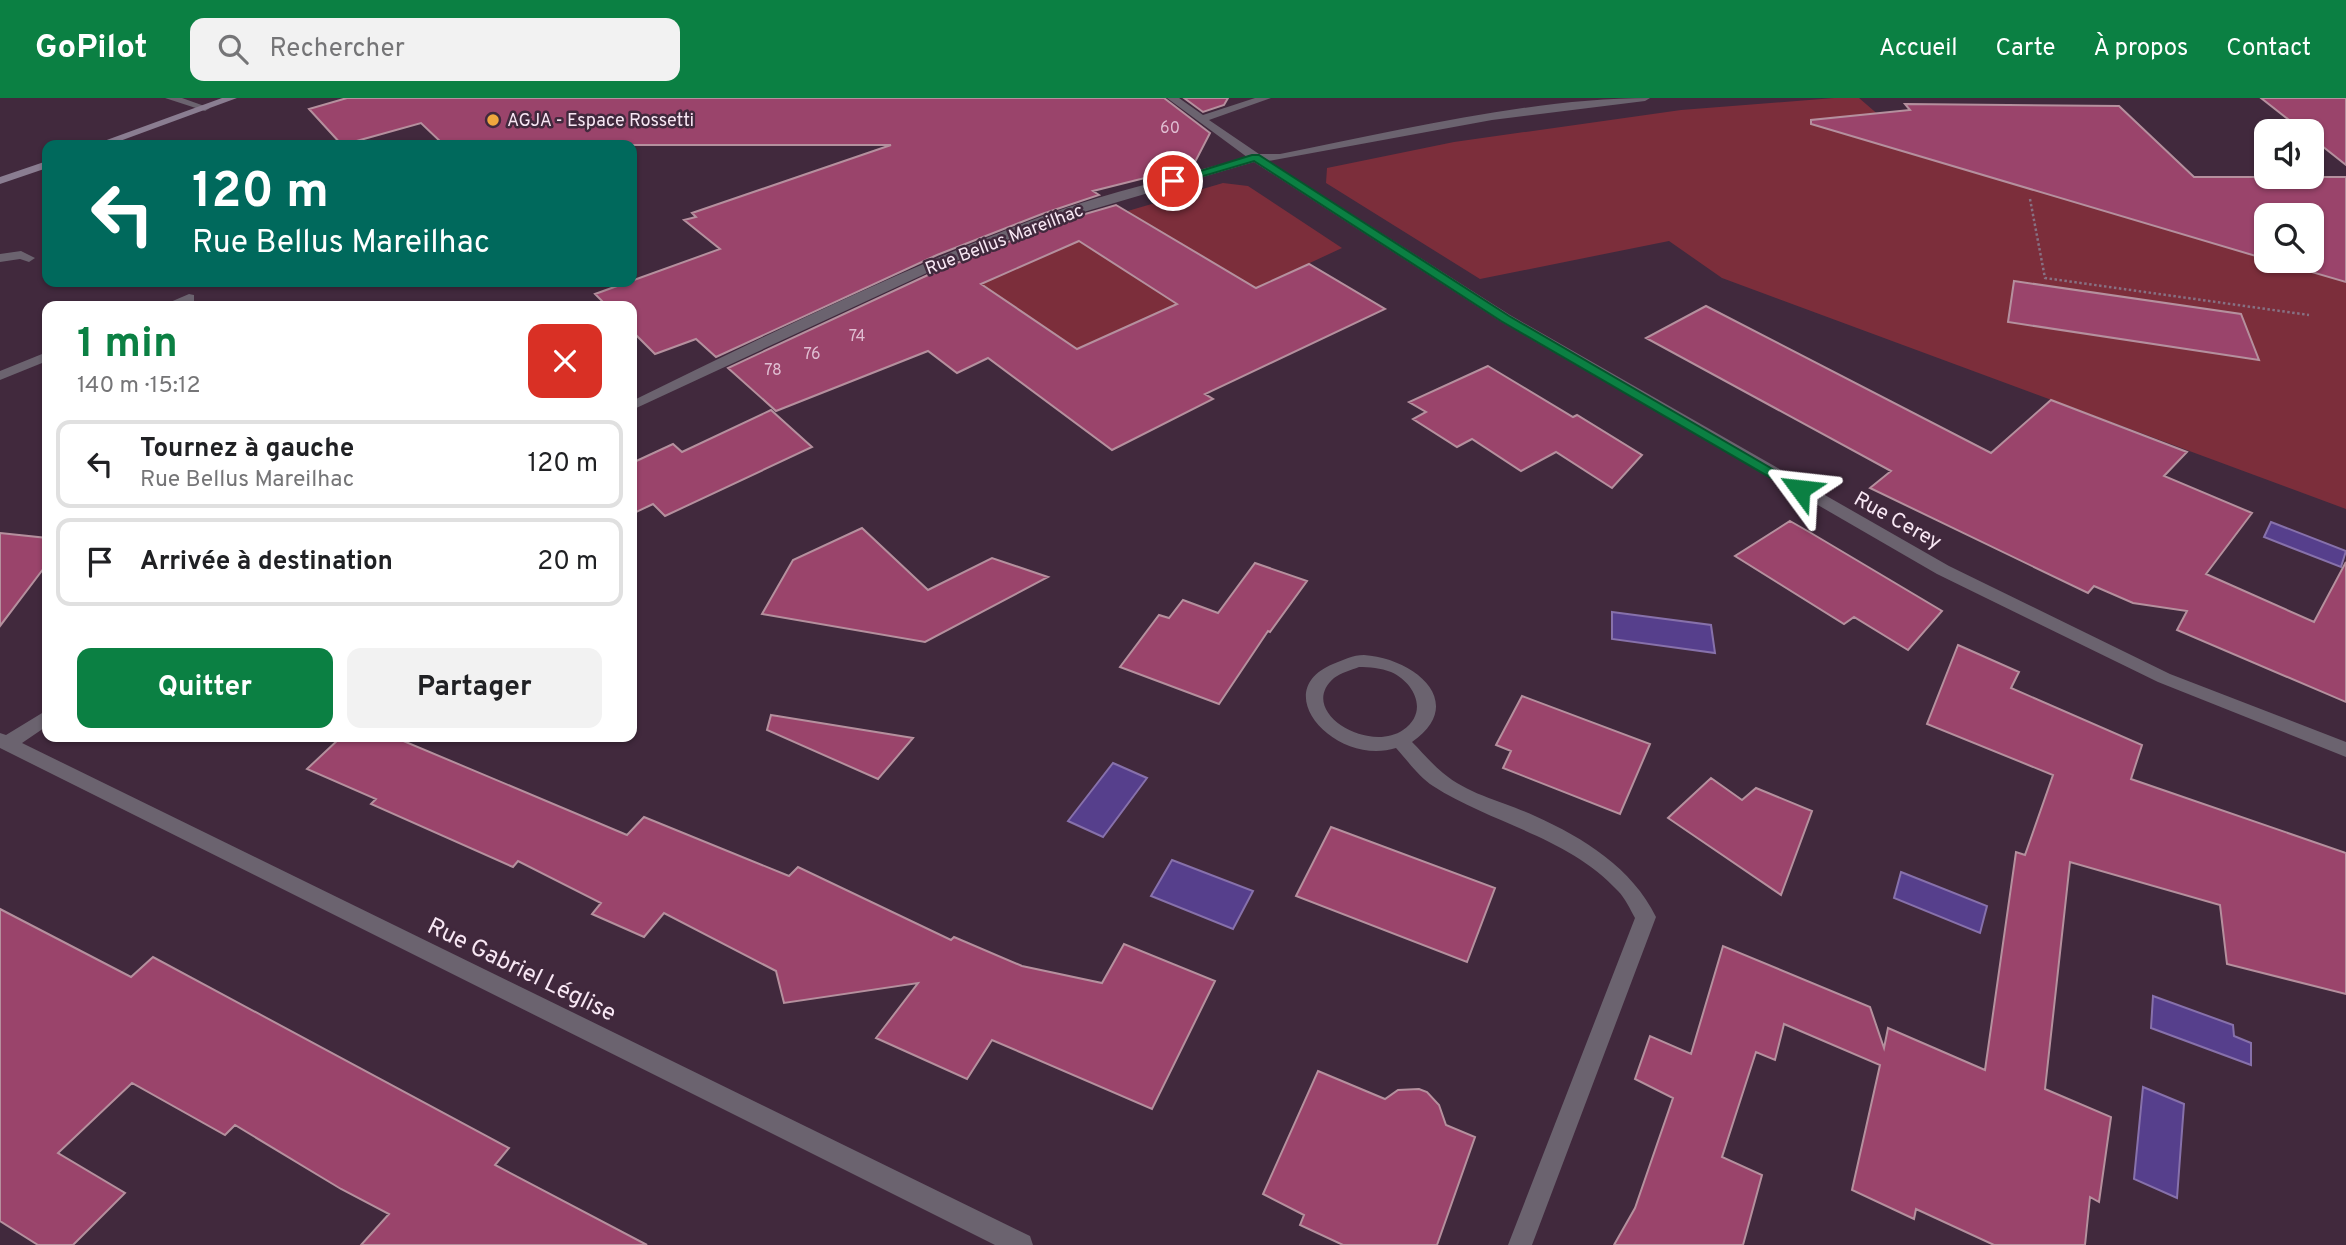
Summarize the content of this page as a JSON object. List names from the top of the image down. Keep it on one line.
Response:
{"streets":{"street":["Rue Bellus Mareilhac","Rue Cerey","Rue Gabriel Léglise"]},"crossings":[["Rue Bellus Mareilhac","Rue Cerey"]],"places":["AGJA - Espace Rossetti"],"house_numbers":["60","74","76","78"],"page":{"header":"GoPilot","search":"Rechercher","nav":["Accueil","Carte","À propos","Contact"],"turn":["120 m","Rue Bellus Mareilhac"],"heading":["1 min","140 m · 15:12"],"list":[{"name":"Tournez à gauche","note":"Rue Bellus Mareilhac","value":"120 m"},{"name":"Arrivée à destination","value":"20 m"}],"buttons":["Quitter","Partager"]}}
